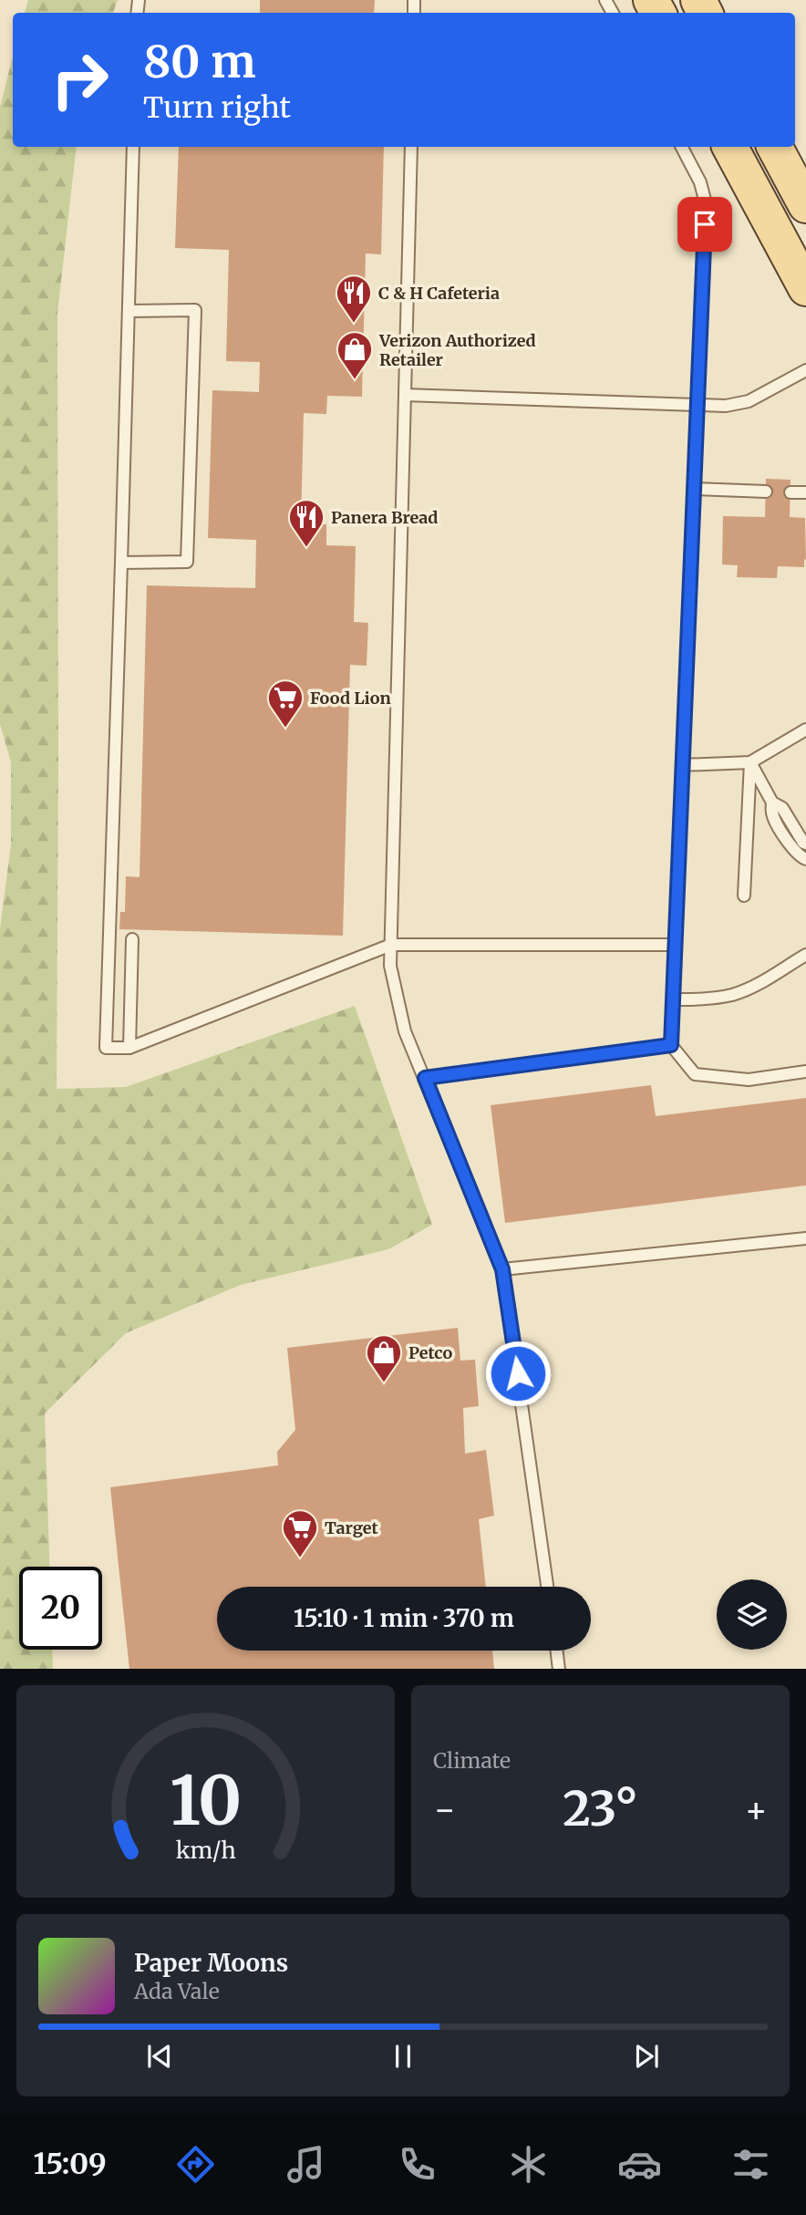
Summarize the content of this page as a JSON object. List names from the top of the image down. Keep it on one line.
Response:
{"places":{"restaurant":["C & H Cafeteria","Panera Bread"],"shop":["Verizon Authorized Retailer","Petco"],"supermarket":["Food Lion","Target"]},"page":{"turn":["80 m","Turn right"],"limit":"20","trip":"15:10 · 1 min · 370 m","tile":"Climate","heat":["−","23°","+"],"song":["Paper Moons","Ada Vale"],"tabs":"15:09","gauge":["10","km/h"]}}
